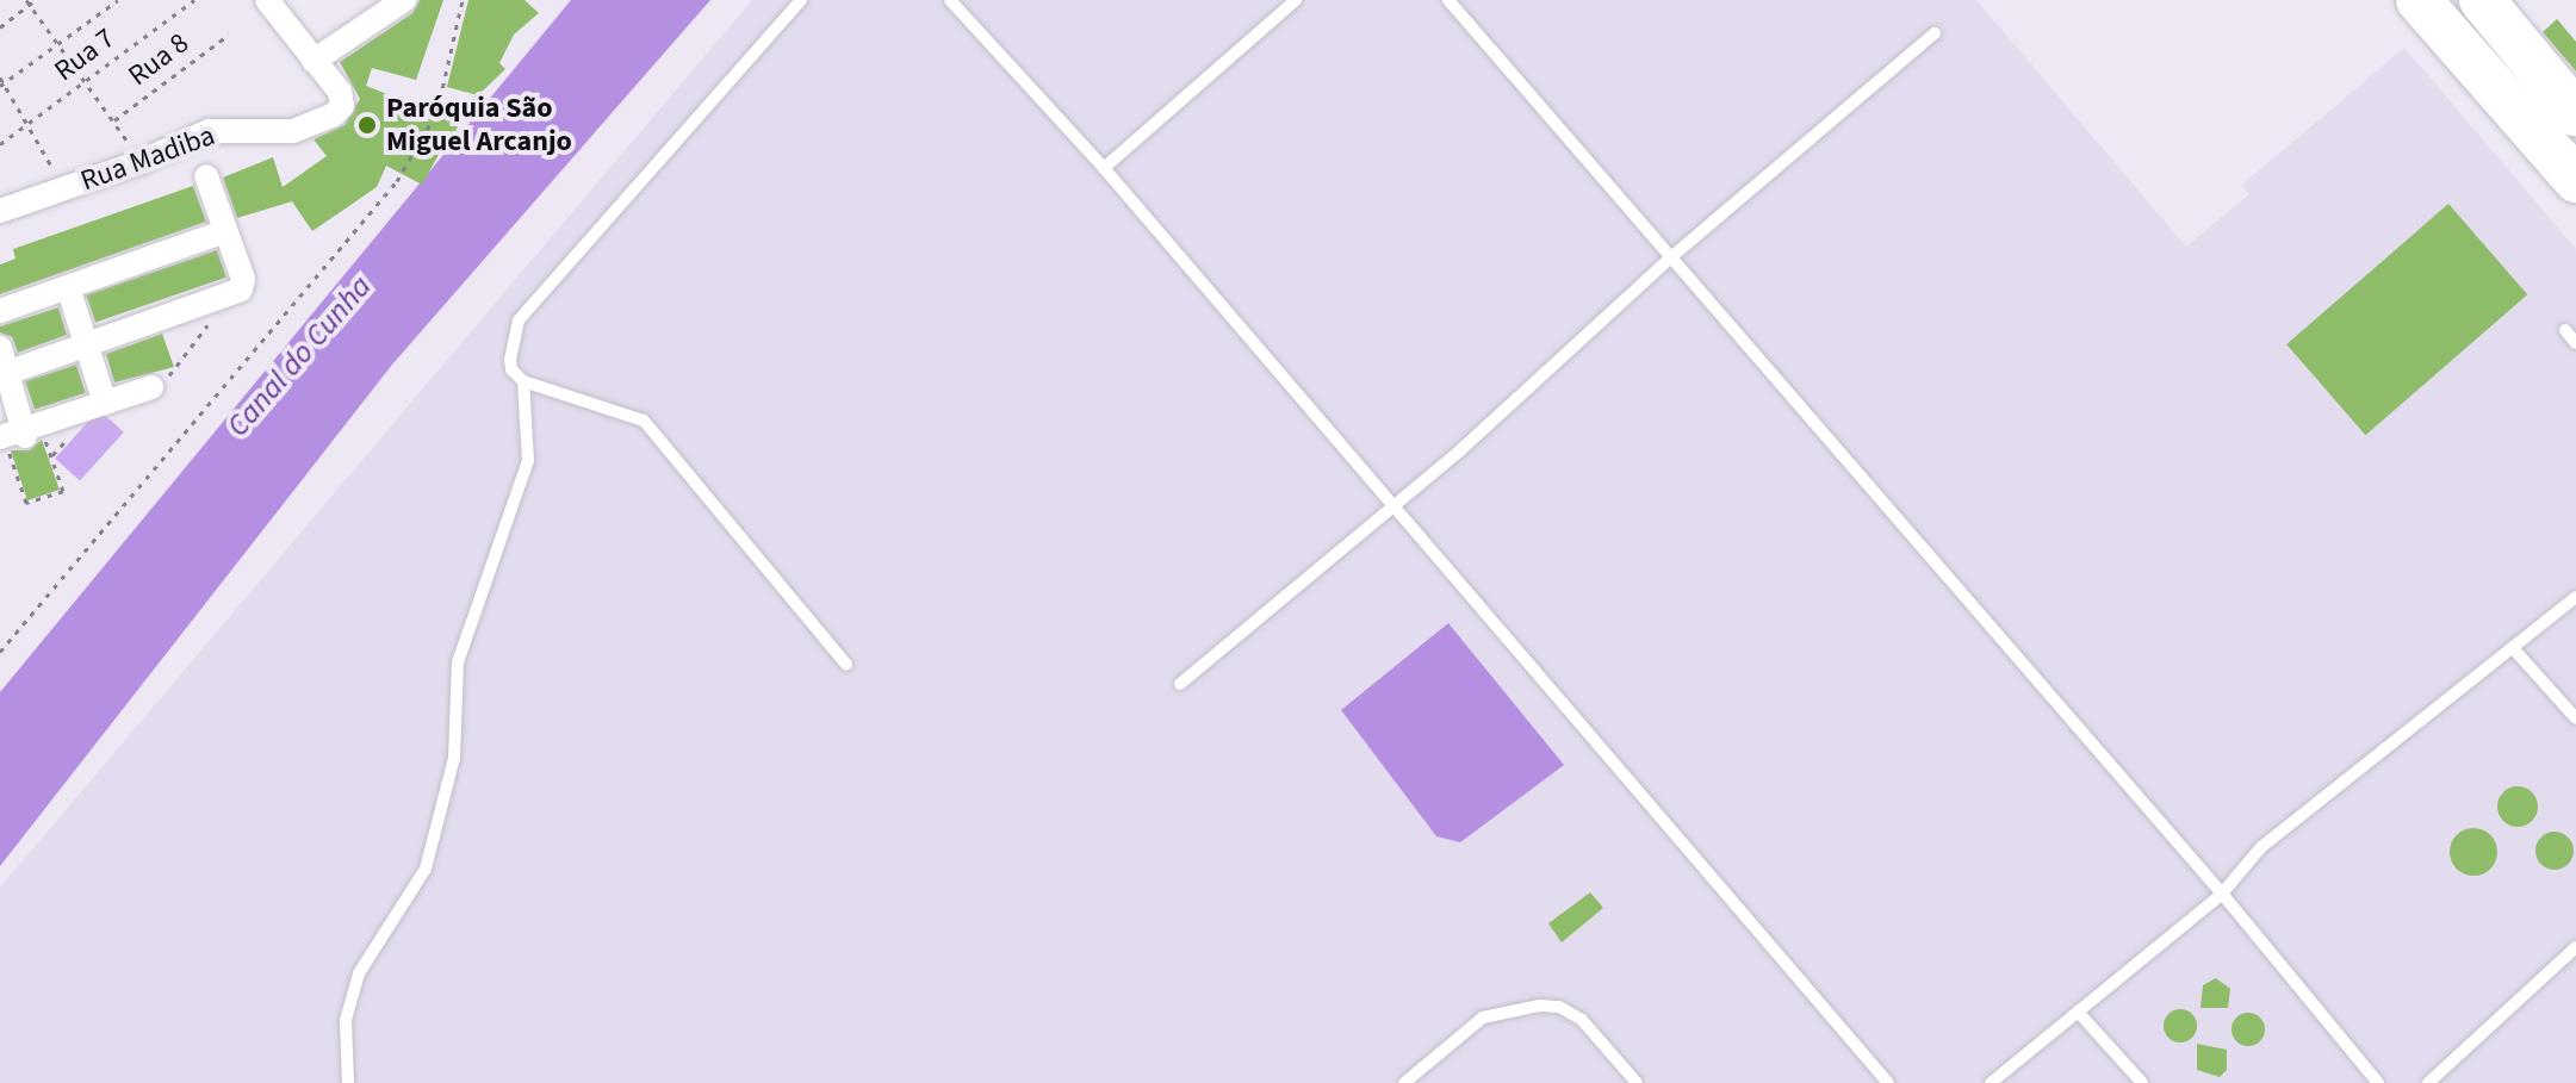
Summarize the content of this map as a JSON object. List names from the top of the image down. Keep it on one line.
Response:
{"streets":{"street":["Rua Madiba"],"path":["Rua 7","Rua 8"]},"water":["Canal do Cunha"],"places":["Paróquia São Miguel Arcanjo"]}
